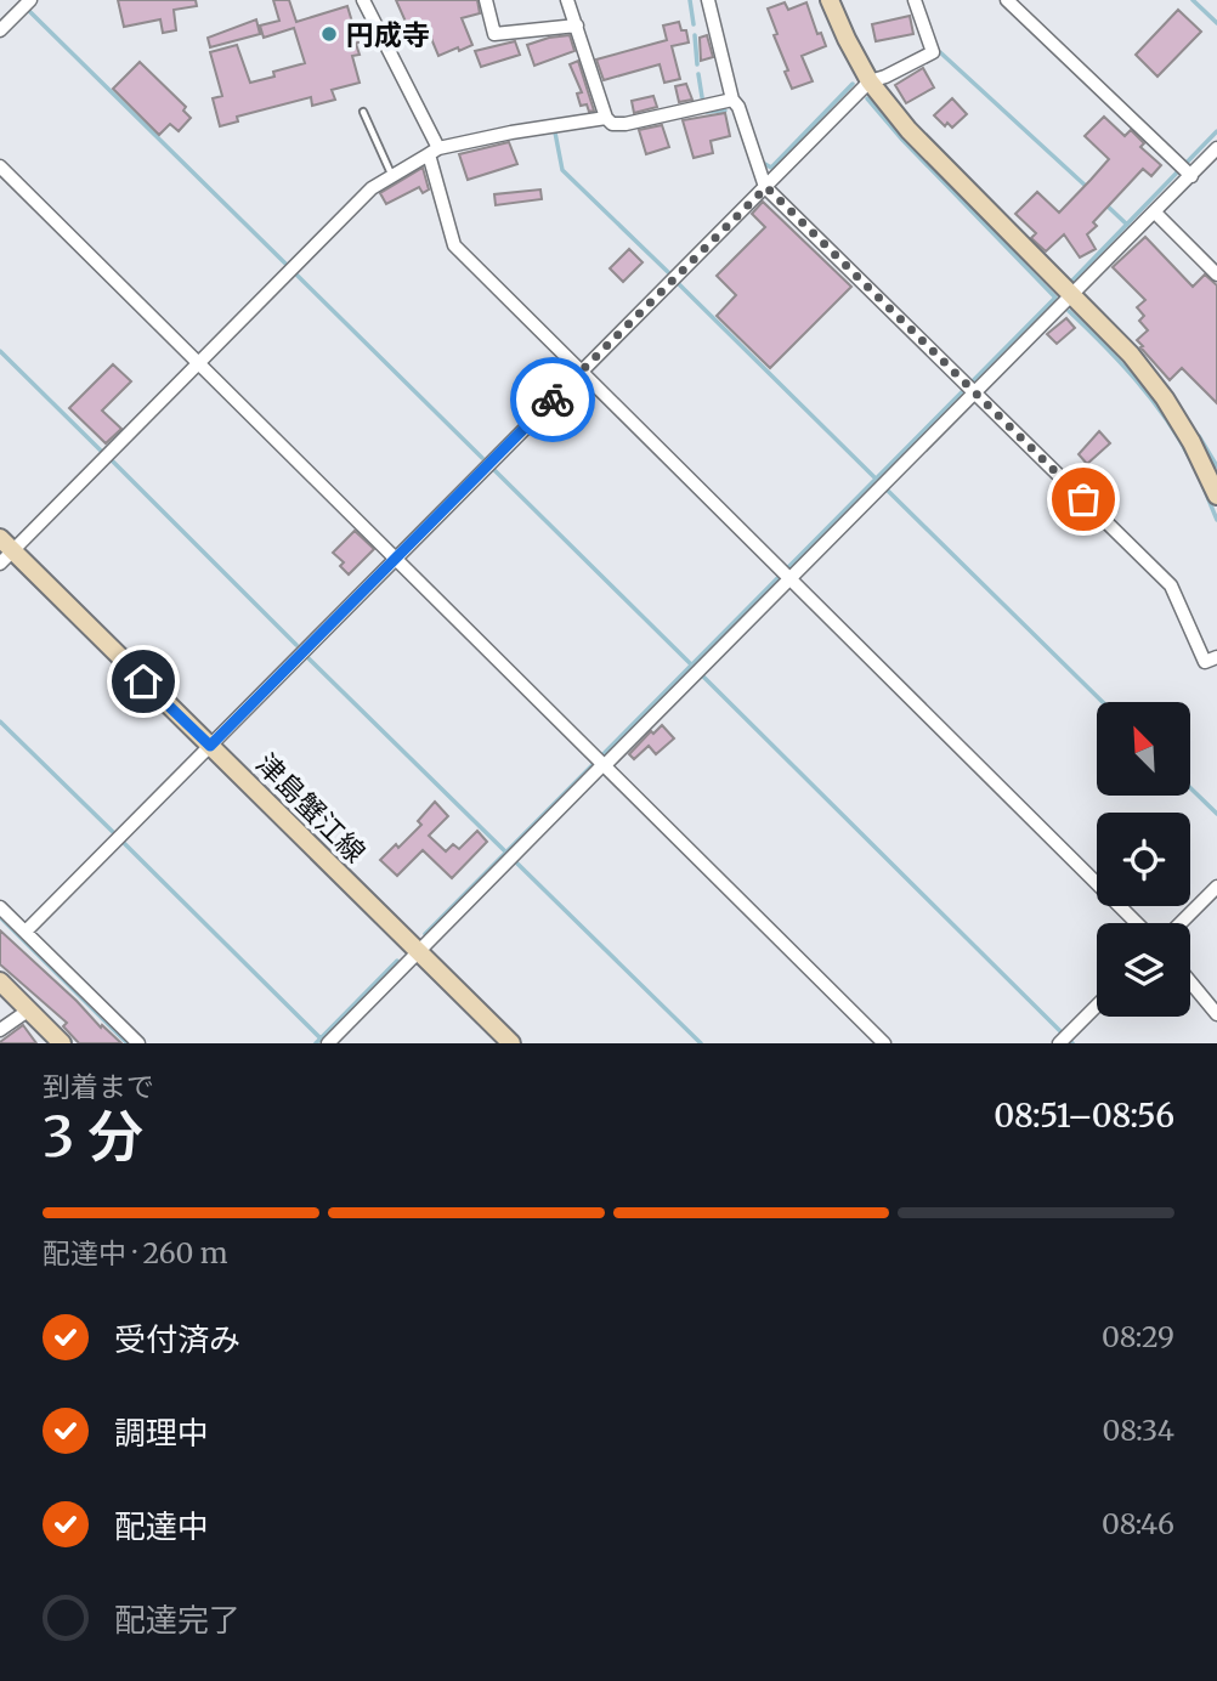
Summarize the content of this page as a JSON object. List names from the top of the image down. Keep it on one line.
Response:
{"streets":{"street":["津島蟹江線"]},"places":["円成寺"],"north":"top left","page":{"heading":["3 分","到着まで","08:51–08:56"],"bar":"配達中 · 260 m","list":[["受付済み","08:29"],["調理中","08:34"],["配達中","08:46"],"配達完了"]}}
